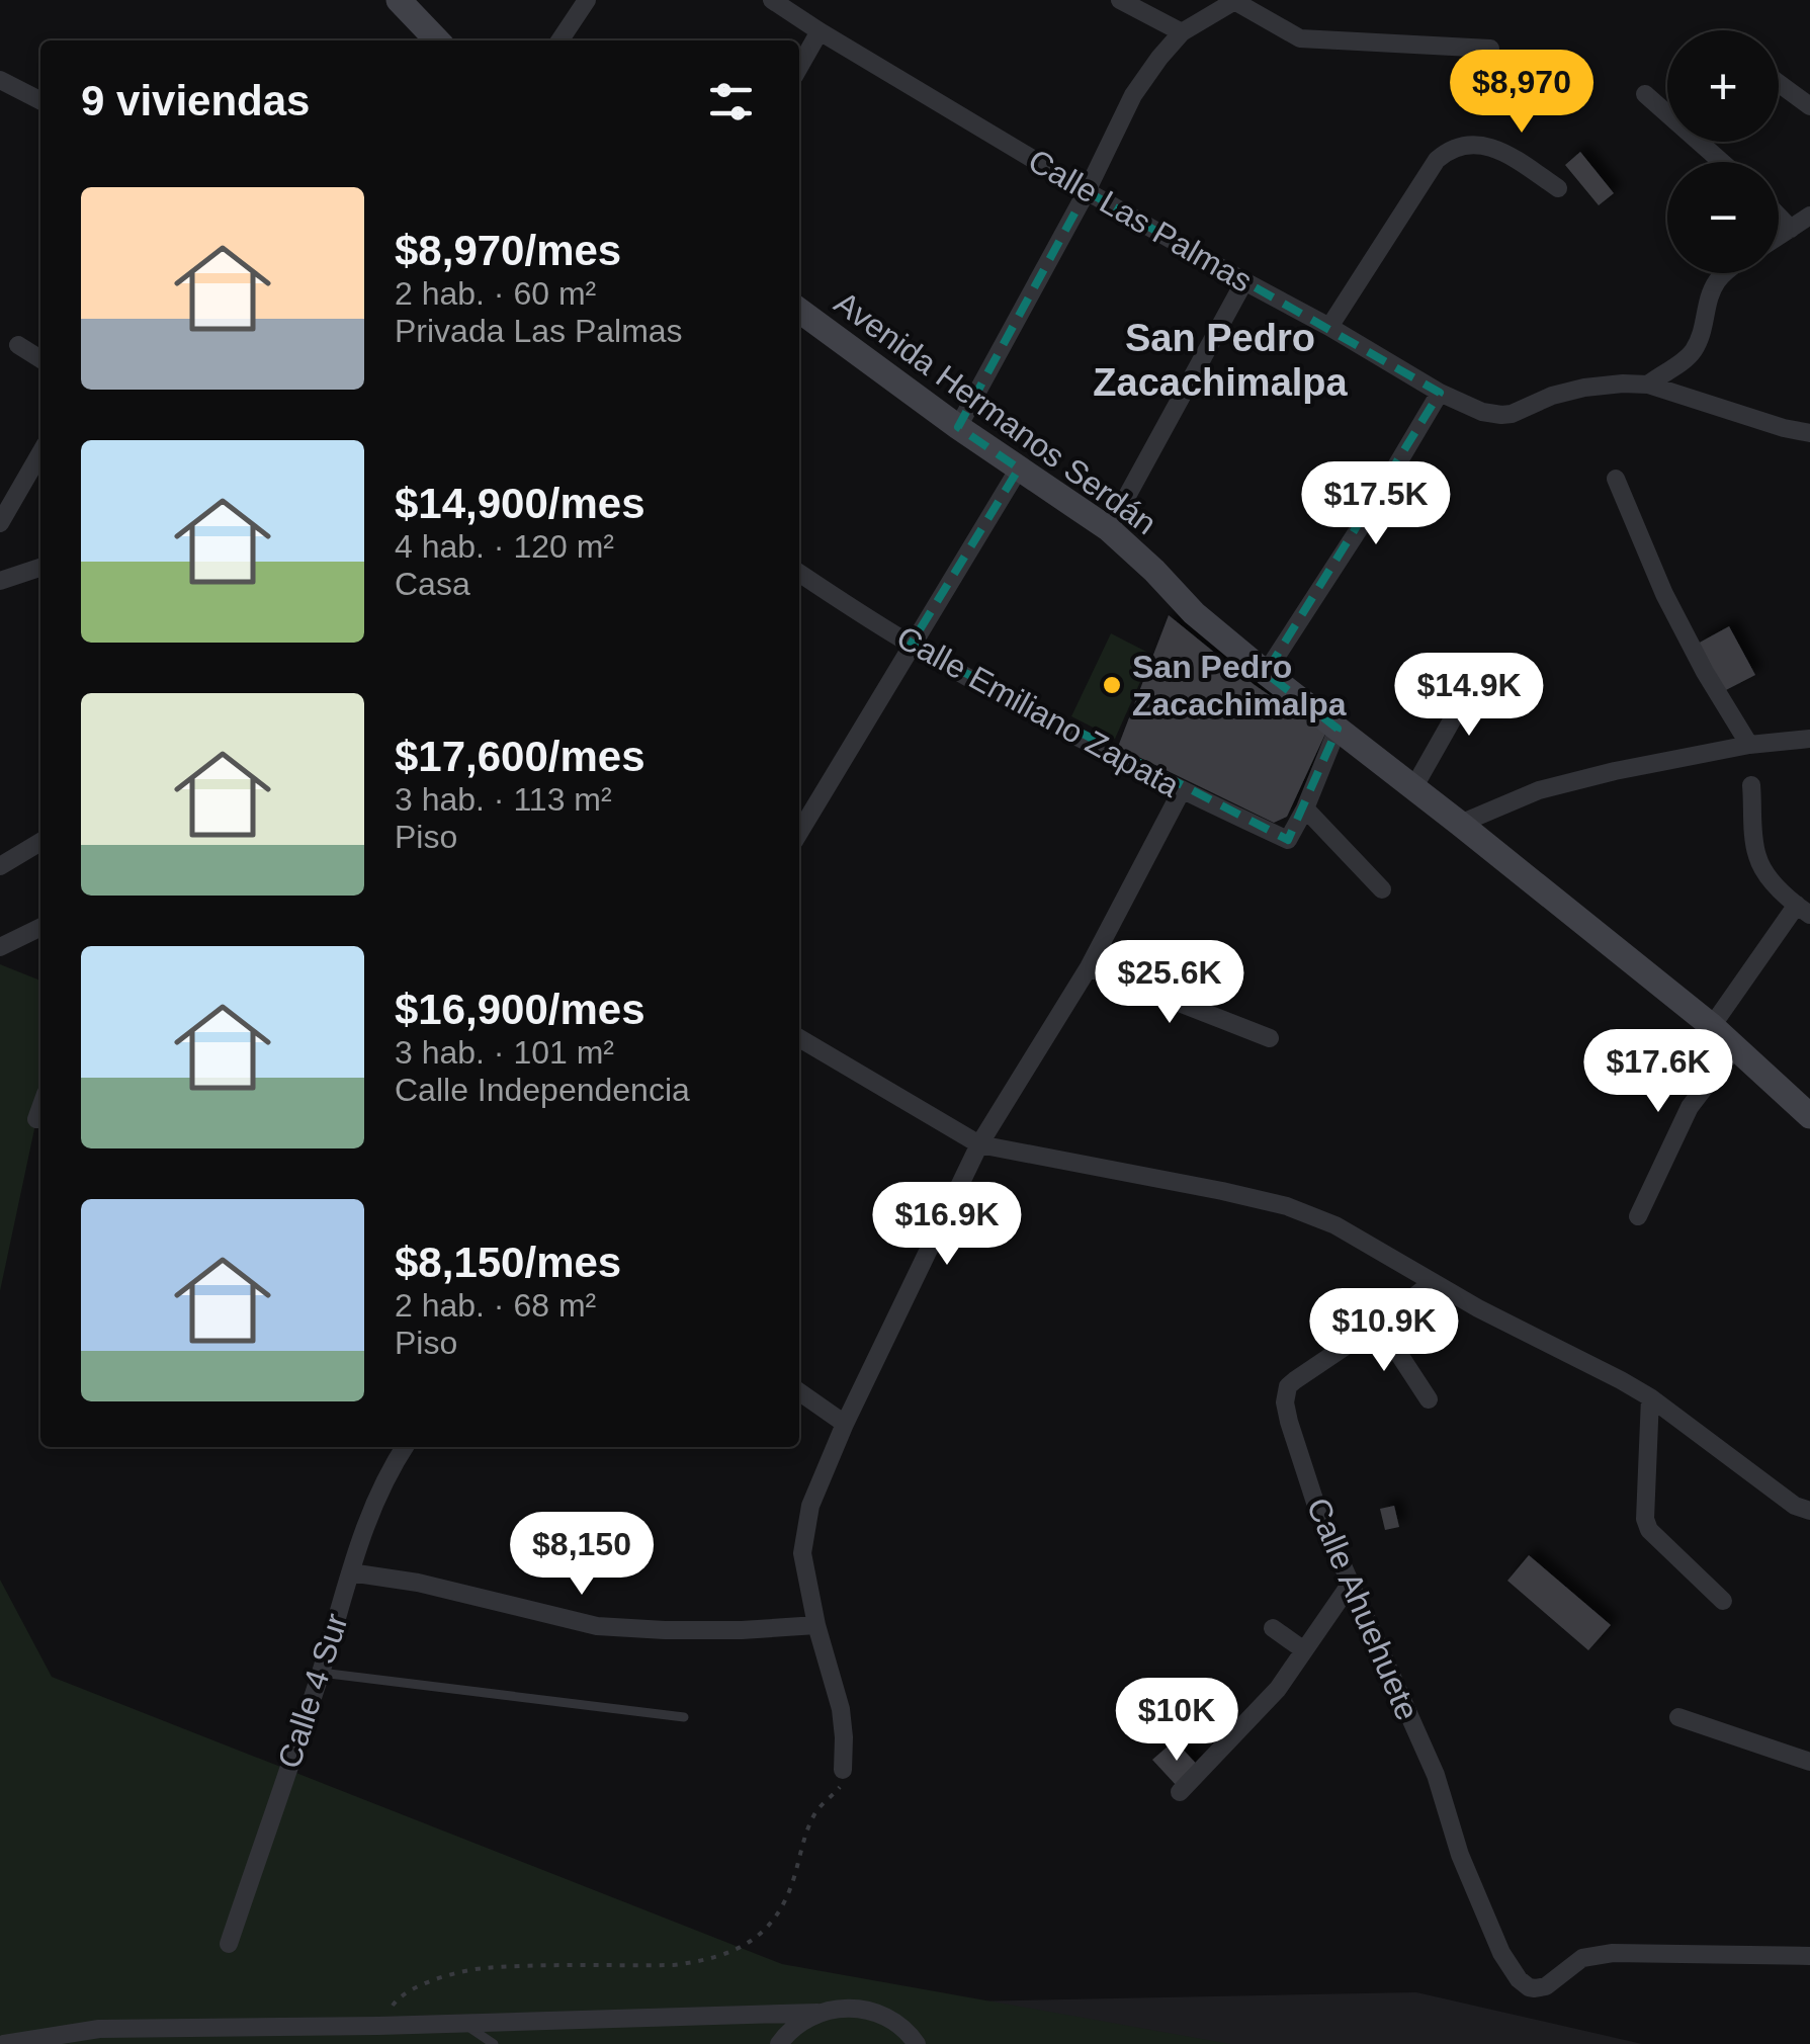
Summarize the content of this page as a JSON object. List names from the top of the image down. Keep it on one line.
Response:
{"streets":{"street":["Calle Las Palmas","Avenida Hermanos Serdán","Calle Emiliano Zapata","Calle Ahuehuete","Calle 4 Sur"]},"districts":["San Pedro Zacachimalpa"],"places":["San Pedro Zacachimalpa"],"page":{"map_buttons":["+","−"],"heading":"9 viviendas","price":["$8,970","$17.5K","$14.9K","$25.6K","$17.6K","$16.9K","$10.9K","$8,150","$10K"],"list":[{"name":"$8,970/mes","note":"2 hab. · 60 m² · Privada Las Palmas"},{"name":"$14,900/mes","note":"4 hab. · 120 m² · Casa"},{"name":"$17,600/mes","note":"3 hab. · 113 m² · Piso"},{"name":"$16,900/mes","note":"3 hab. · 101 m² · Calle Independencia"},{"name":"$8,150/mes","note":"2 hab. · 68 m² · Piso"}]}}
